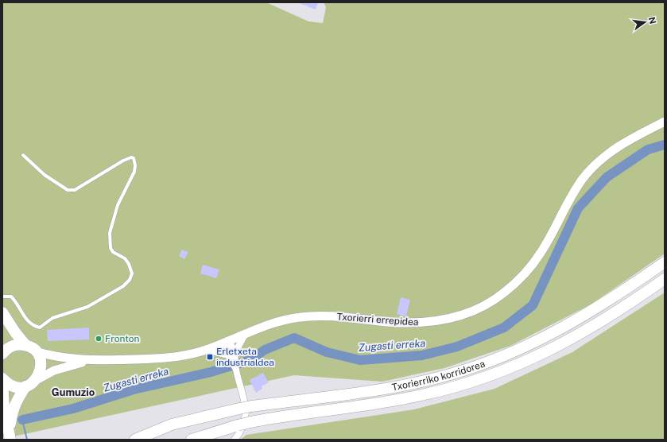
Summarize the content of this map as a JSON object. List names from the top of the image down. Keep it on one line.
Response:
{"streets":{"highway":["Txorierriko korridorea"],"main road":["Txorierri errepidea"]},"districts":["Gumuzio"],"water":["Zugasti erreka"],"places":{"other":["Fronton"],"transit":["Erletxeta industrialdea"]},"north":"right"}
